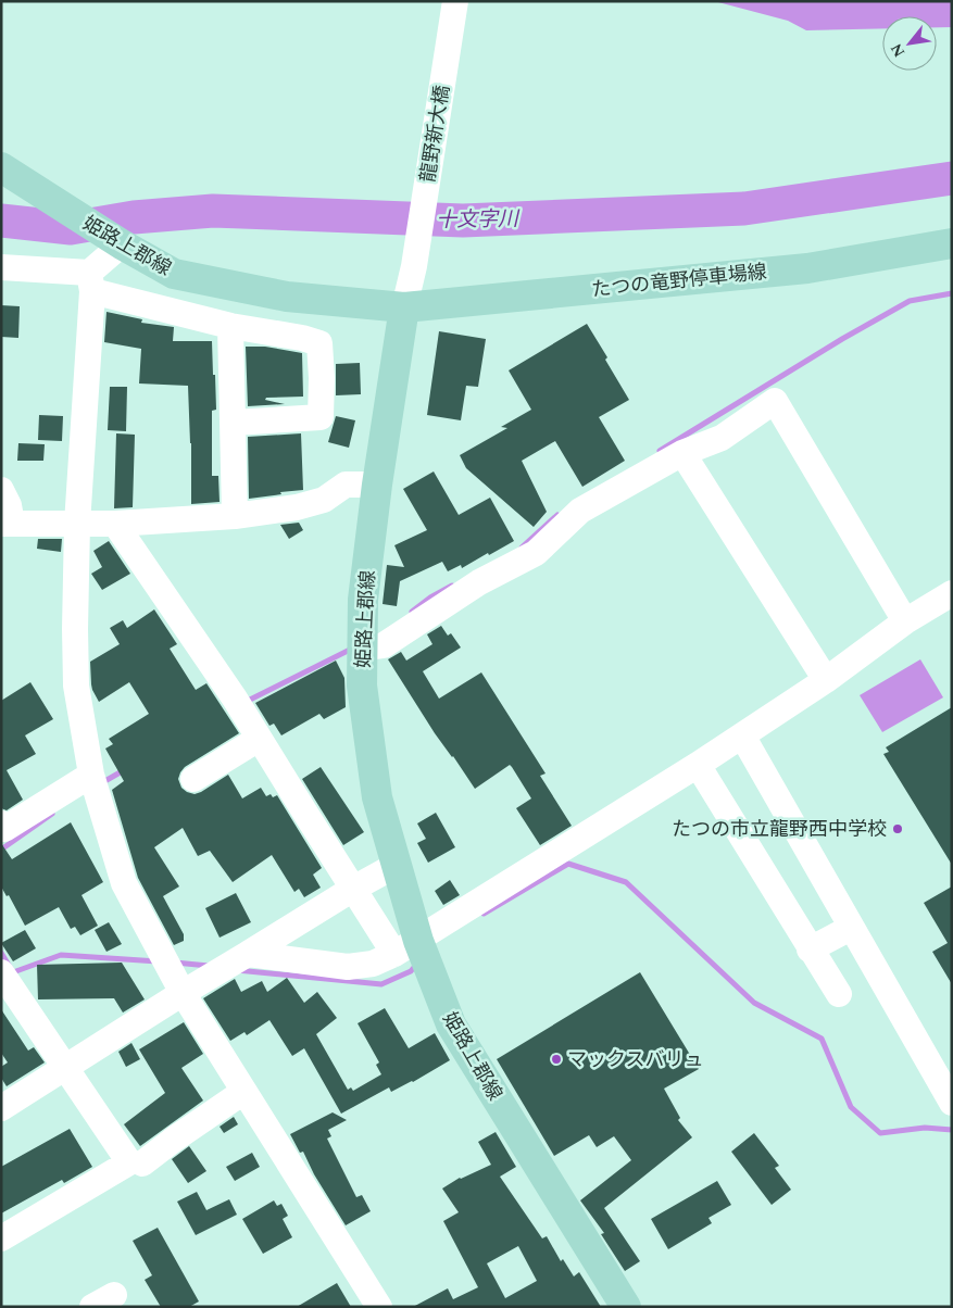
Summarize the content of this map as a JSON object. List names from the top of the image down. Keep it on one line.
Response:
{"streets":{"main road":["姫路上郡線","たつの竜野停車場線"],"street":["龍野新大橋"]},"crossings":[["龍野新大橋","姫路上郡線"],["龍野新大橋","たつの竜野停車場線"],["姫路上郡線","たつの竜野停車場線"]],"water":["十文字川"],"places":["たつの市立龍野西中学校","マックスバリュ"],"north":"bottom left"}
